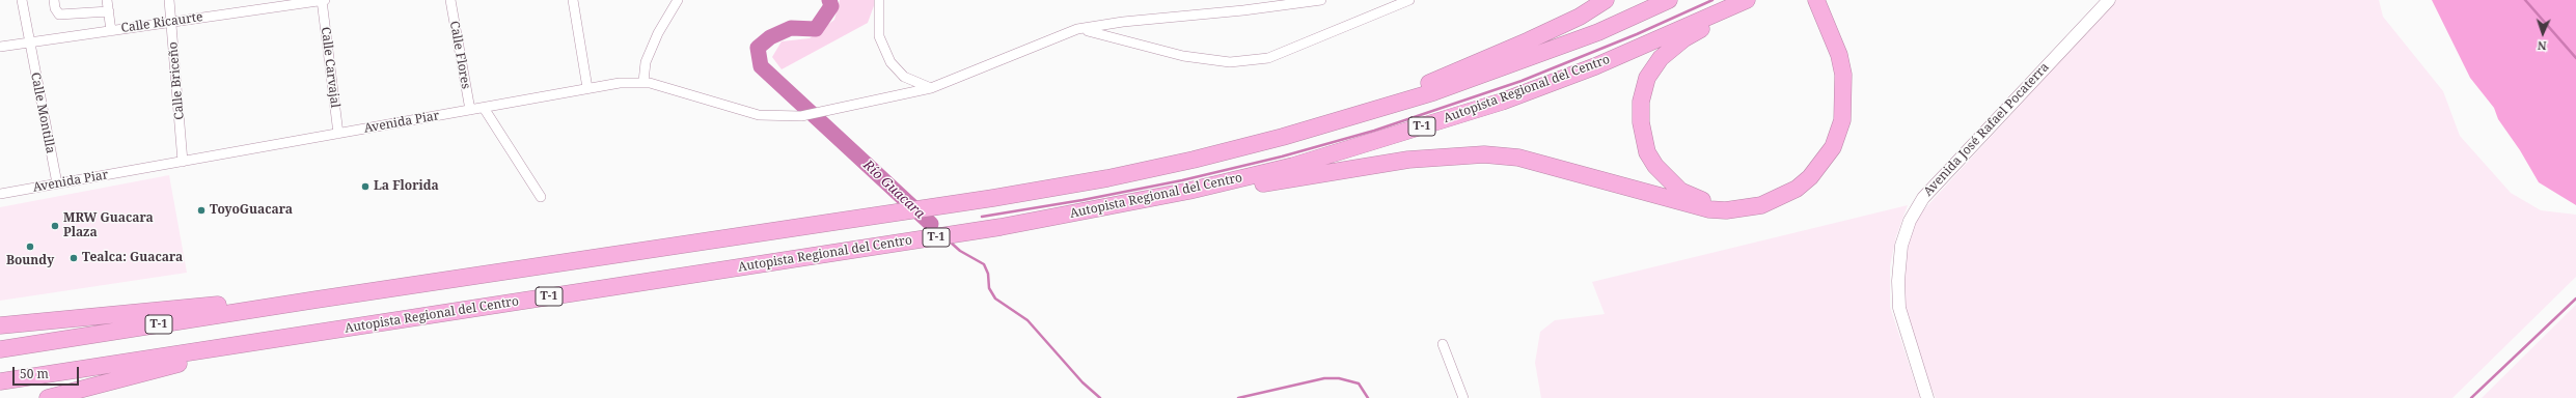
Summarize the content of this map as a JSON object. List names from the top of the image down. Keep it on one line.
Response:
{"streets":{"highway":["Autopista Regional del Centro","T-1"],"street":["Calle Ricaurte","Calle Flores","Calle Carvajal","Calle Briceño","Calle Montilla","Avenida Piar","Avenida José Rafael Pocaterra"]},"crossings":[["Calle Ricaurte","Calle Carvajal"],["Calle Ricaurte","Calle Briceño"],["Calle Ricaurte","Calle Montilla"],["Calle Flores","Avenida Piar"],["Calle Carvajal","Avenida Piar"],["Calle Briceño","Avenida Piar"],["Calle Montilla","Avenida Piar"]],"water":["Río Guacara"],"places":["La Florida","ToyoGuacara","MRW Guacara Plaza","Boundy","Tealca: Guacara"],"scale_bar":"50 m","north":"bottom"}
